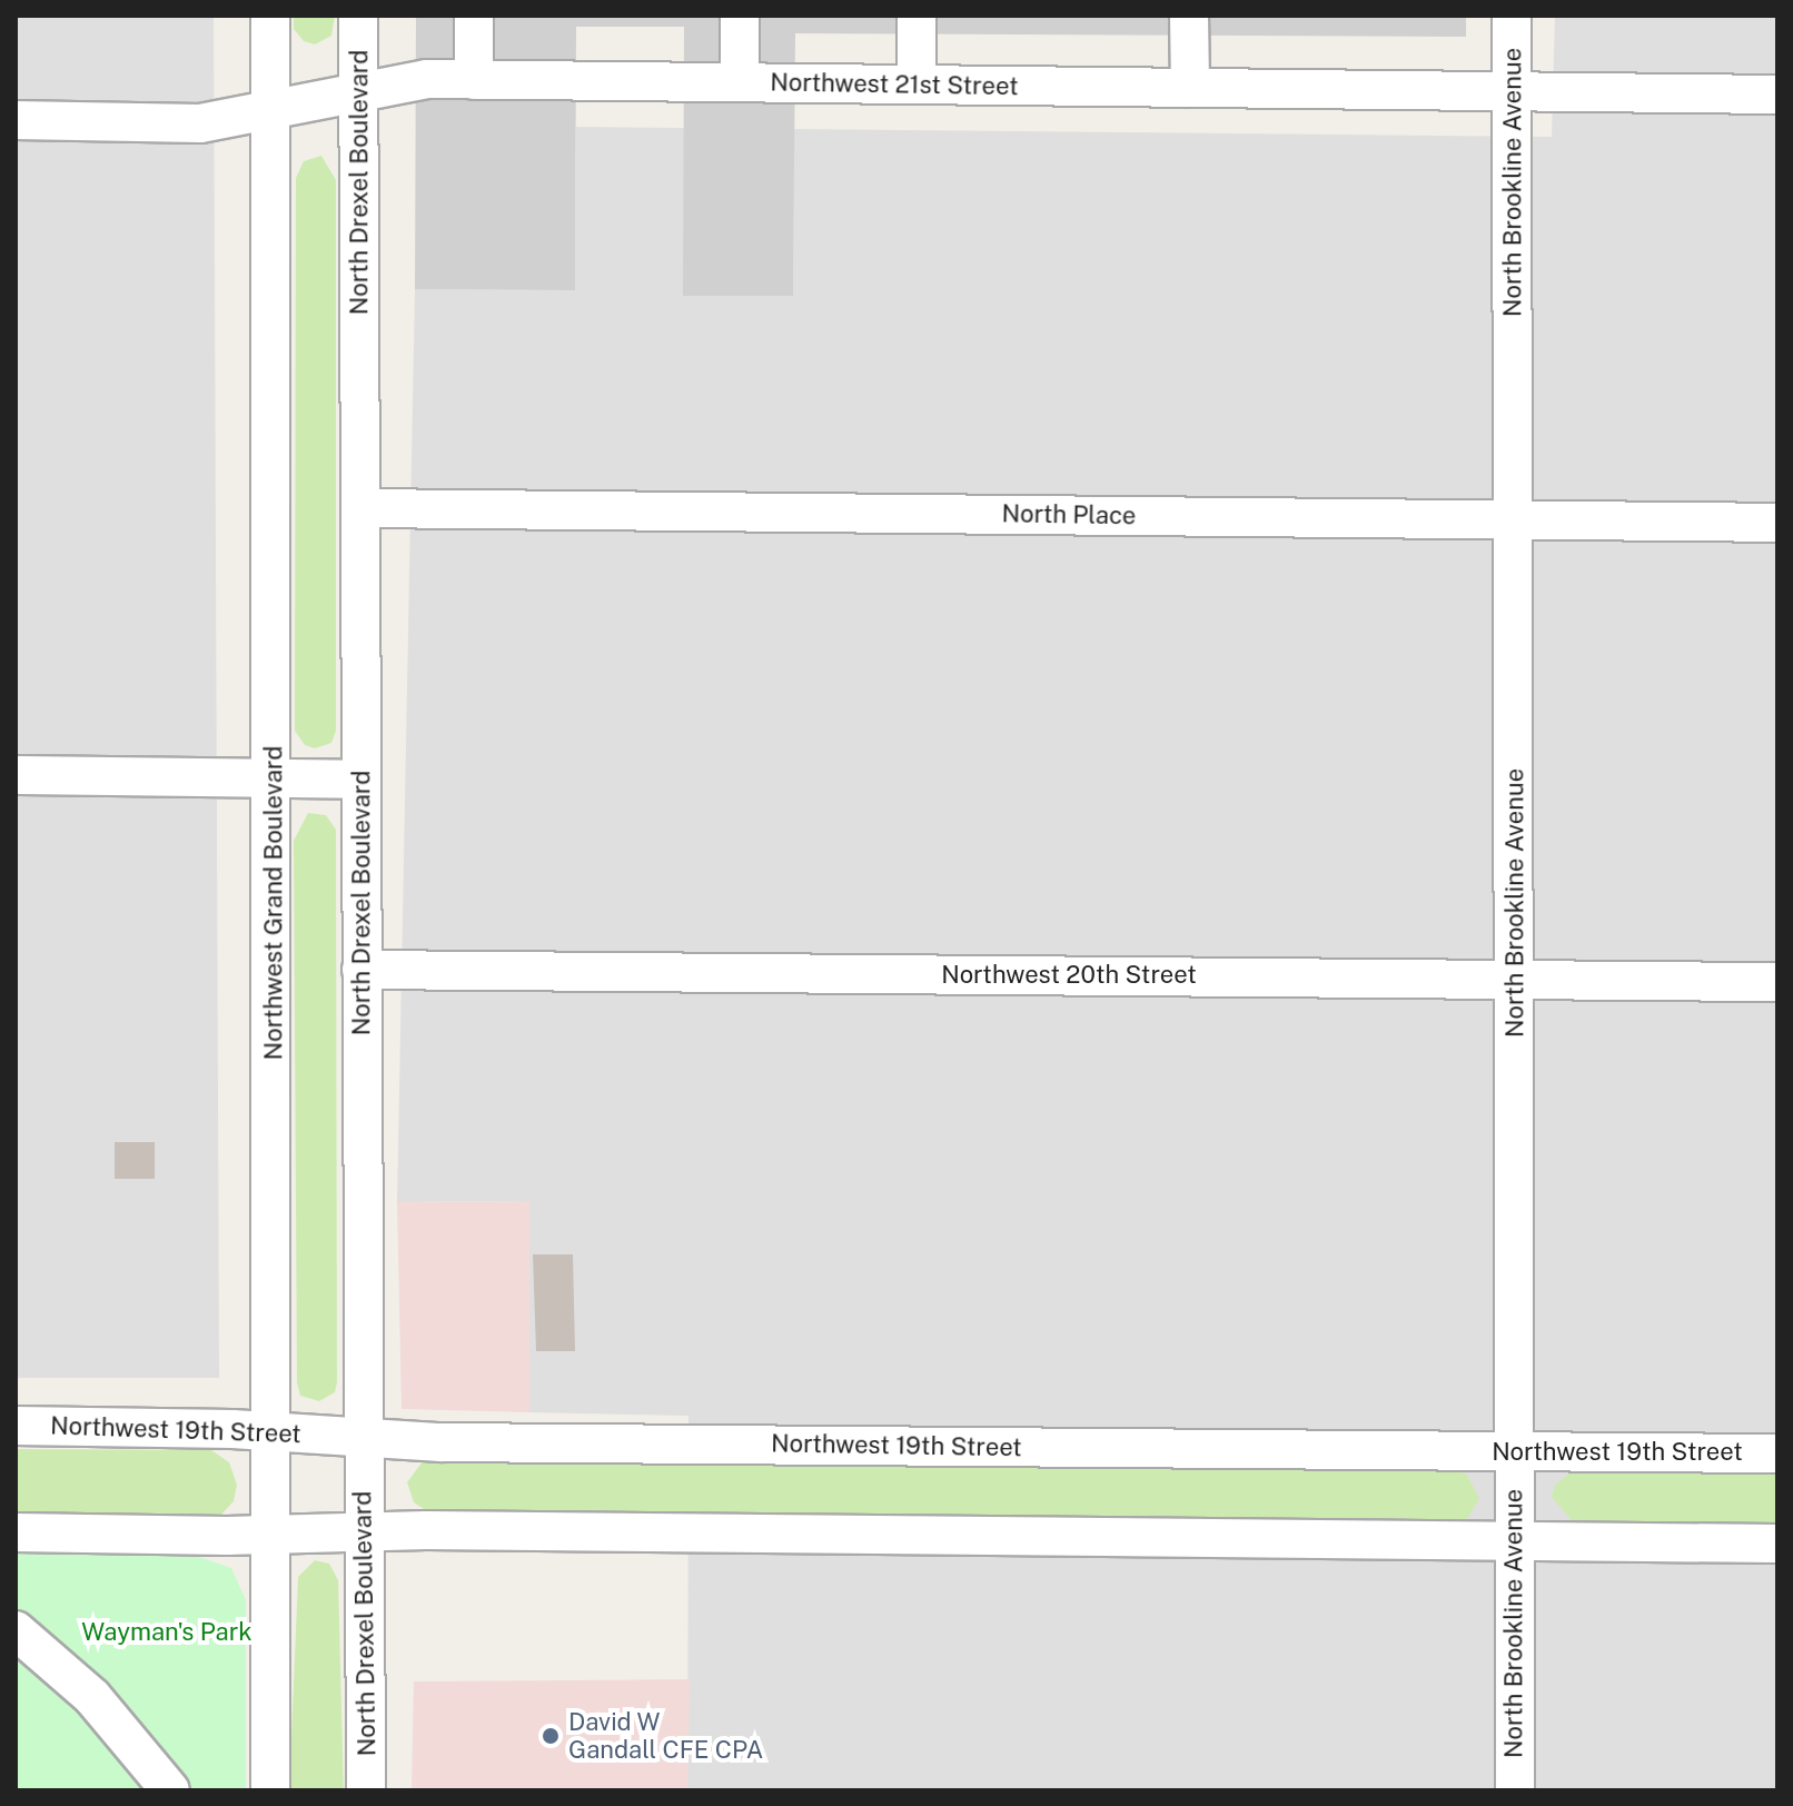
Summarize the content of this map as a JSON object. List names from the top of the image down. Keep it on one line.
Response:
{"streets":{"street":["Northwest 21st Street","North Drexel Boulevard","North Brookline Avenue","North Place","Northwest Grand Boulevard","Northwest 20th Street","Northwest 19th Street"]},"crossings":[["Northwest 21st Street","North Drexel Boulevard"],["Northwest 21st Street","North Brookline Avenue"],["Northwest 21st Street","Northwest Grand Boulevard"],["North Drexel Boulevard","North Place"],["North Drexel Boulevard","Northwest 20th Street"],["North Drexel Boulevard","Northwest 19th Street"],["North Brookline Avenue","North Place"],["North Brookline Avenue","Northwest 20th Street"],["North Brookline Avenue","Northwest 19th Street"],["Northwest Grand Boulevard","Northwest 19th Street"]],"parks":["Wayman's Park"],"places":["David W Gandall CFE CPA"]}
